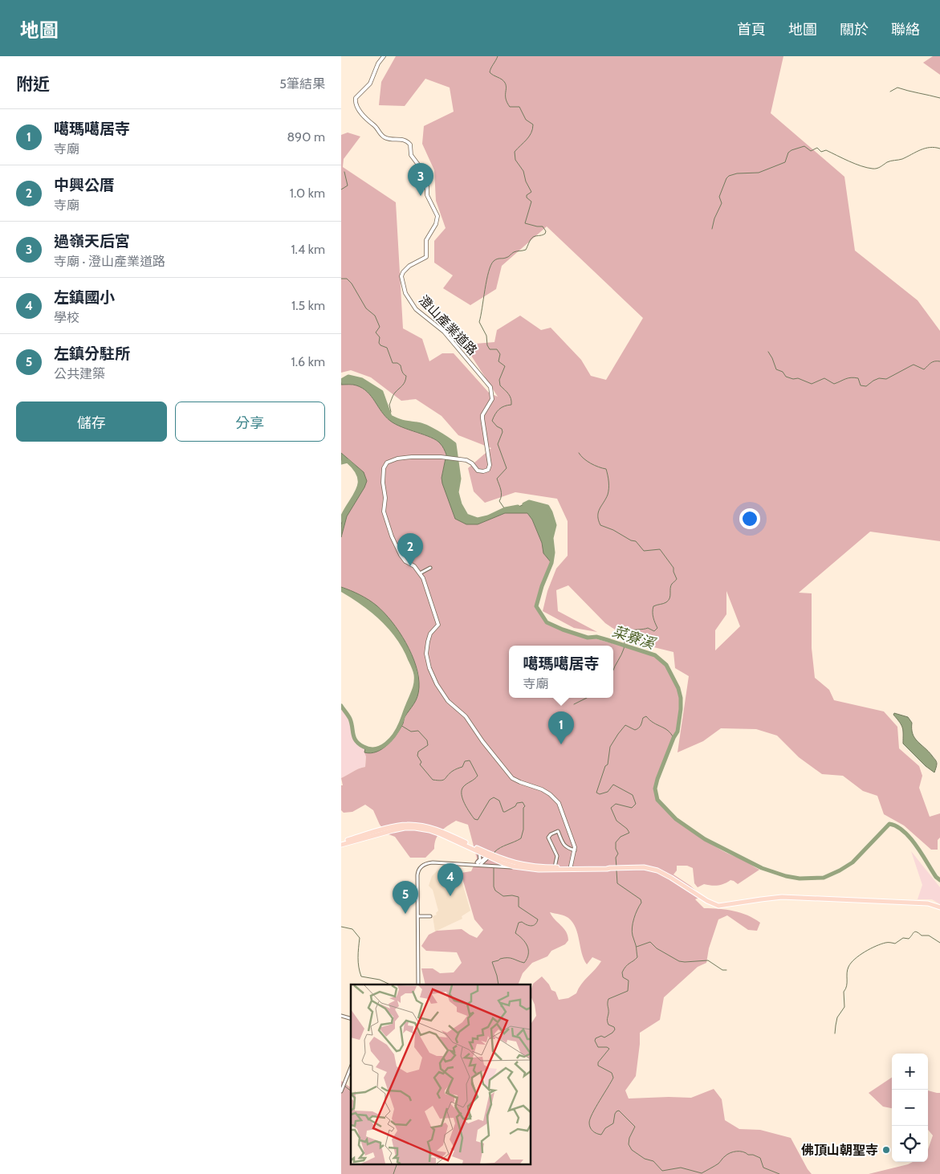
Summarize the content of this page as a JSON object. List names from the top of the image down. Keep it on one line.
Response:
{"streets":{"street":["澄山產業道路"]},"water":["菜竂溪"],"places":["佛頂山朝聖寺"],"page":{"header":"地圖","nav":["首頁","地圖","關於","聯絡"],"heading":["附近","5筆結果"],"list":[{"mark":"1","name":"噶瑪噶居寺","note":"寺廟","value":"890 m"},{"mark":"2","name":"中興公厝","note":"寺廟","value":"1.0 km"},{"mark":"3","name":"過嶺天后宮","note":"寺廟 · 澄山產業道路","value":"1.4 km"},{"mark":"4","name":"左鎮國小","note":"學校","value":"1.5 km"},{"mark":"5","name":"左鎮分駐所","note":"公共建築","value":"1.6 km"}],"pins":["3","2","1","4","5"],"buttons":["儲存","分享"],"popup":["噶瑪噶居寺","寺廟"],"map_buttons":["+","−"]}}
